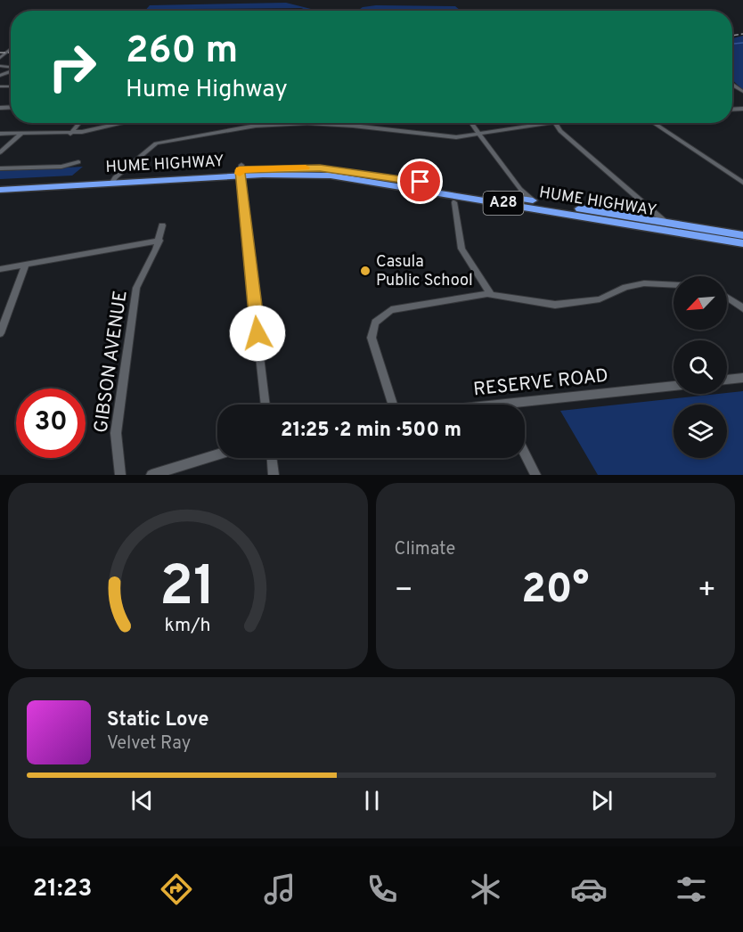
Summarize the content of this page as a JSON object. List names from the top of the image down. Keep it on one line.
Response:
{"streets":{"highway":["HUME HIGHWAY","A28"],"street":["GIBSON AVENUE","RESERVE ROAD"]},"places":["Casula Public School"],"north":"bottom left","page":{"turn":["260 m","Hume Highway"],"limit":"30","trip":"21:25 · 2 min · 500 m","tile":"Climate","heat":["−","20°","+"],"song":["Static Love","Velvet Ray"],"tabs":"21:23","gauge":["21","km/h"]}}
